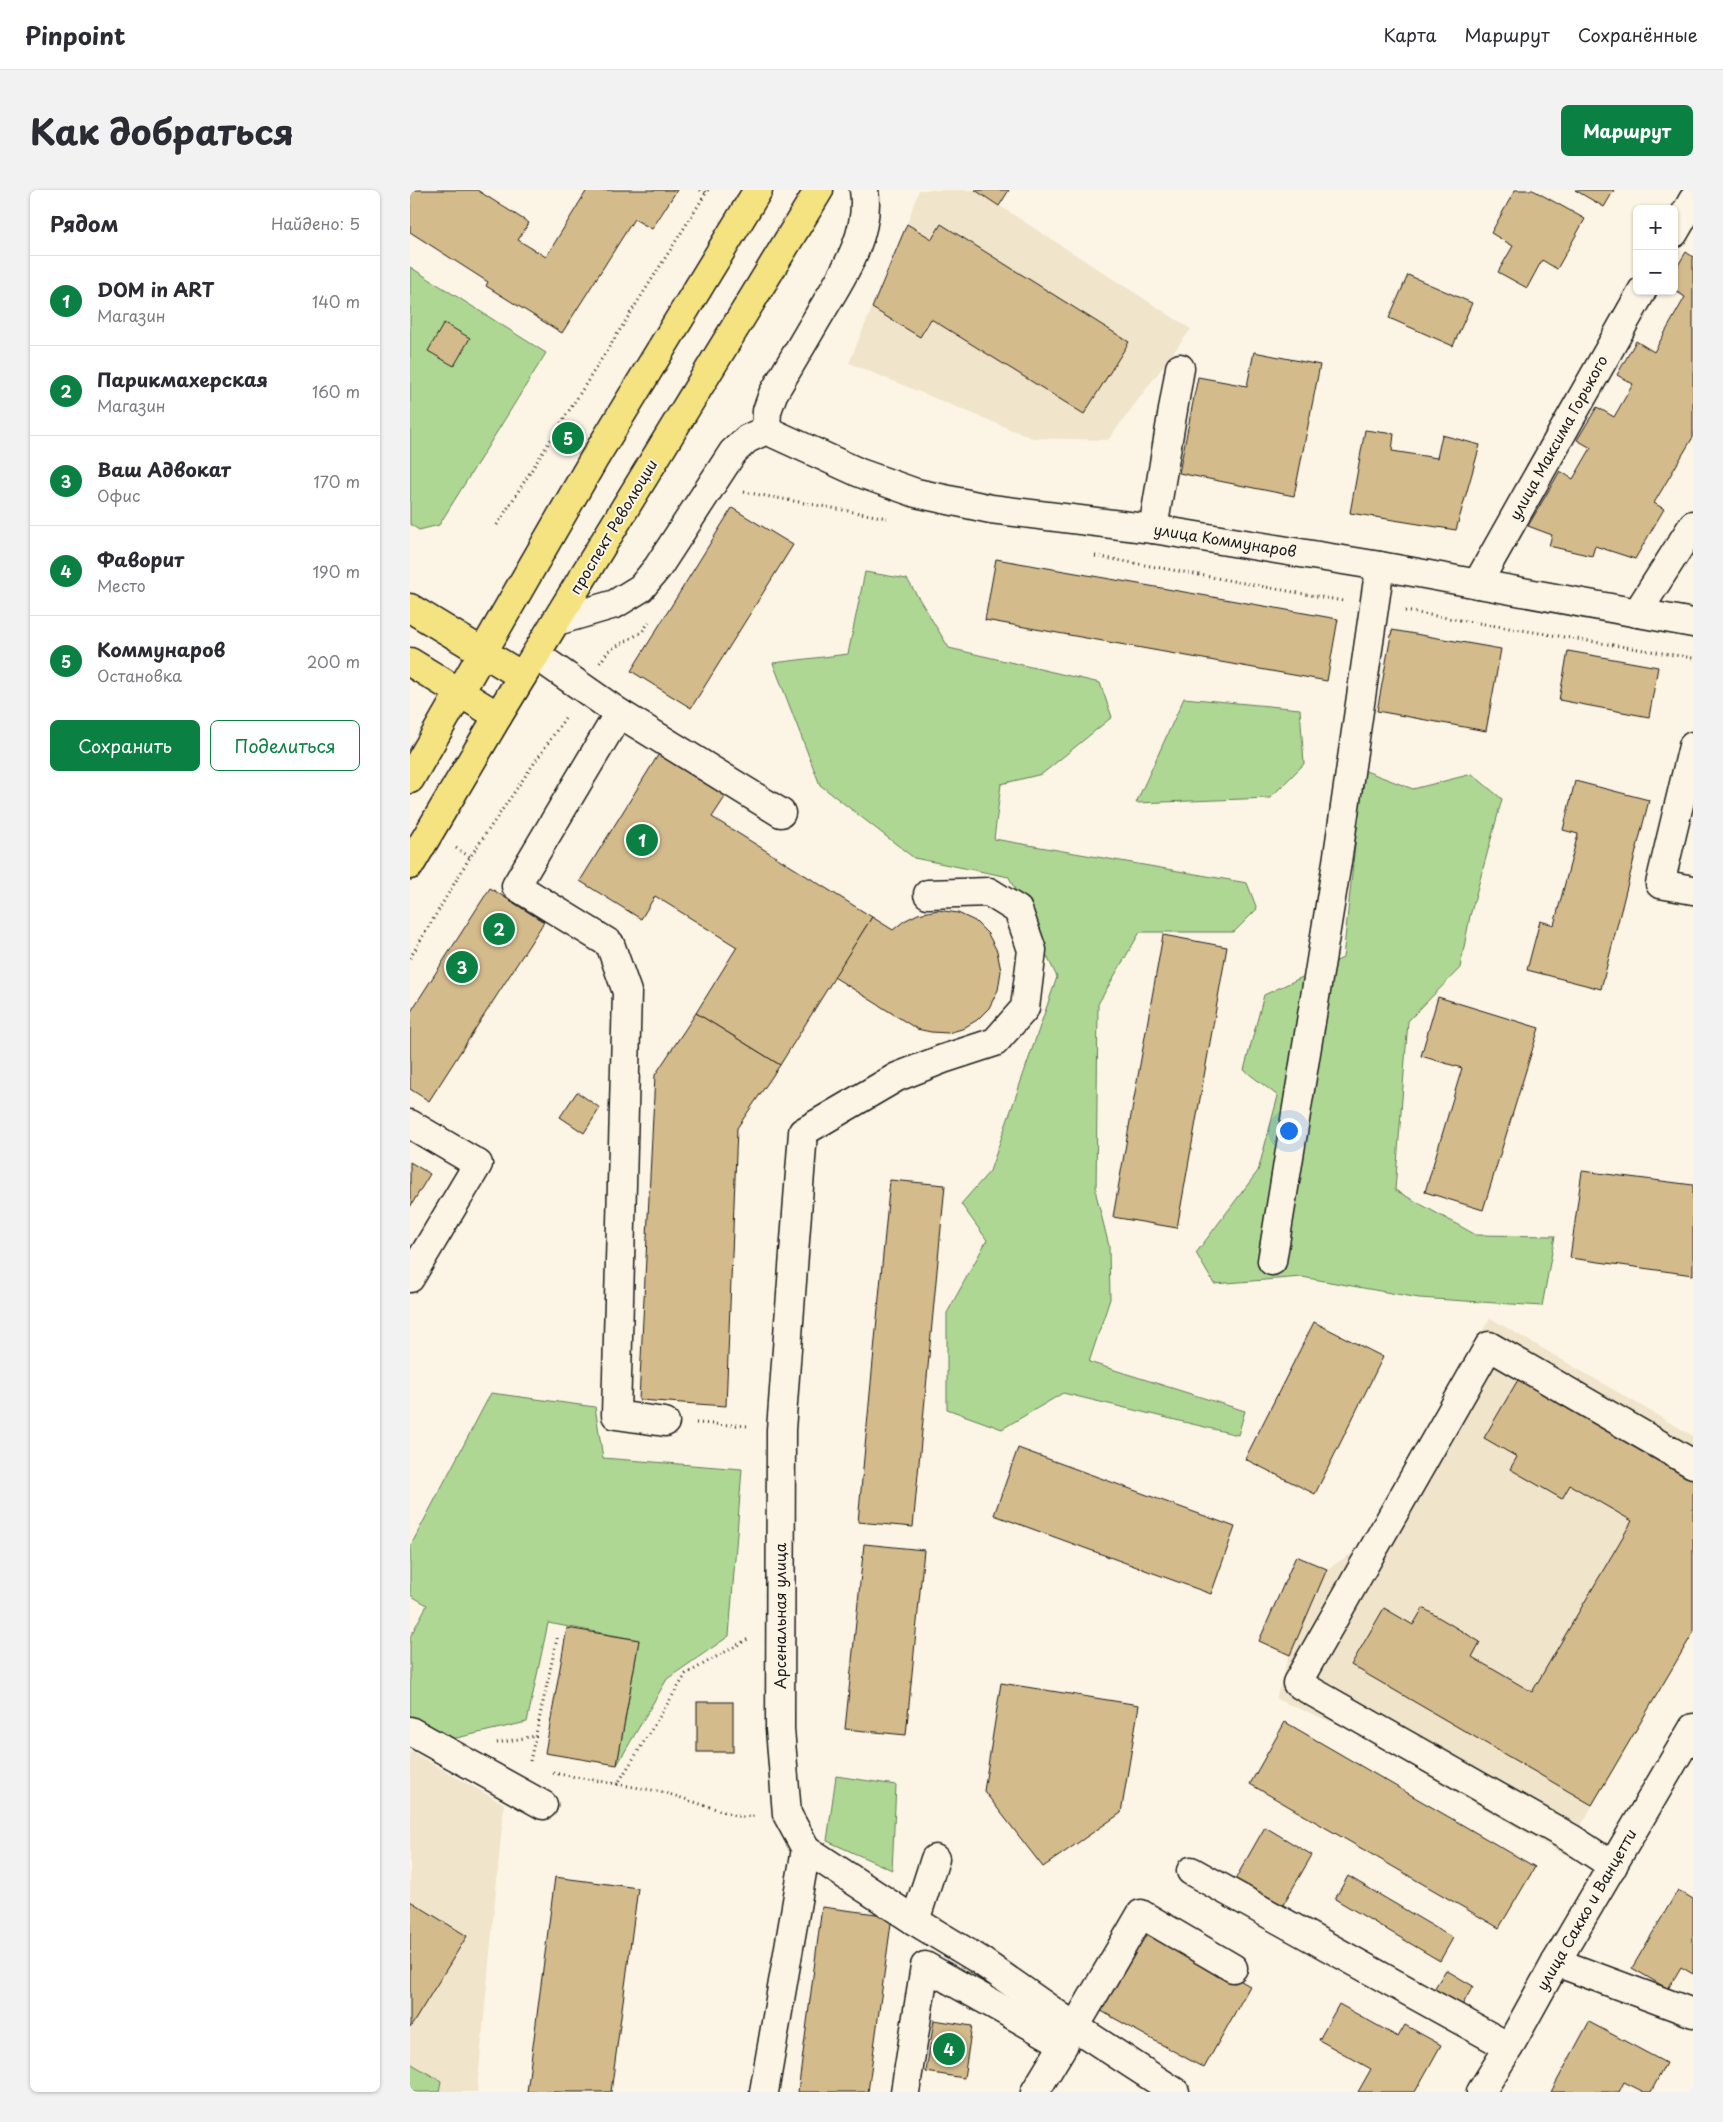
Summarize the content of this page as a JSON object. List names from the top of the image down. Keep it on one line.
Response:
{"streets":{"main road":["проспект Революции"],"street":["улица Максима Горького","улица Коммунаров","Арсенальная улица","улица Сакко и Ванцетти"]},"crossings":[["улица Максима Горького","улица Коммунаров"]],"page":{"header":"Pinpoint","nav":["Карта","Маршрут","Сохранённые"],"title":"Как добраться","buttons":["Маршрут",["Сохранить","Поделиться"]],"heading":["Рядом","Найдено: 5"],"map_buttons":["+","−"],"list":[{"mark":"1","name":"DOM in ART","note":"Магазин","value":"140 m"},{"mark":"2","name":"Парикмахерская","note":"Магазин","value":"160 m"},{"mark":"3","name":"Ваш Адвокат","note":"Офис","value":"170 m"},{"mark":"4","name":"Фаворит","note":"Место","value":"190 m"},{"mark":"5","name":"Коммунаров","note":"Остановка","value":"200 m"}],"pins":["5","1","2","3","4"]}}
